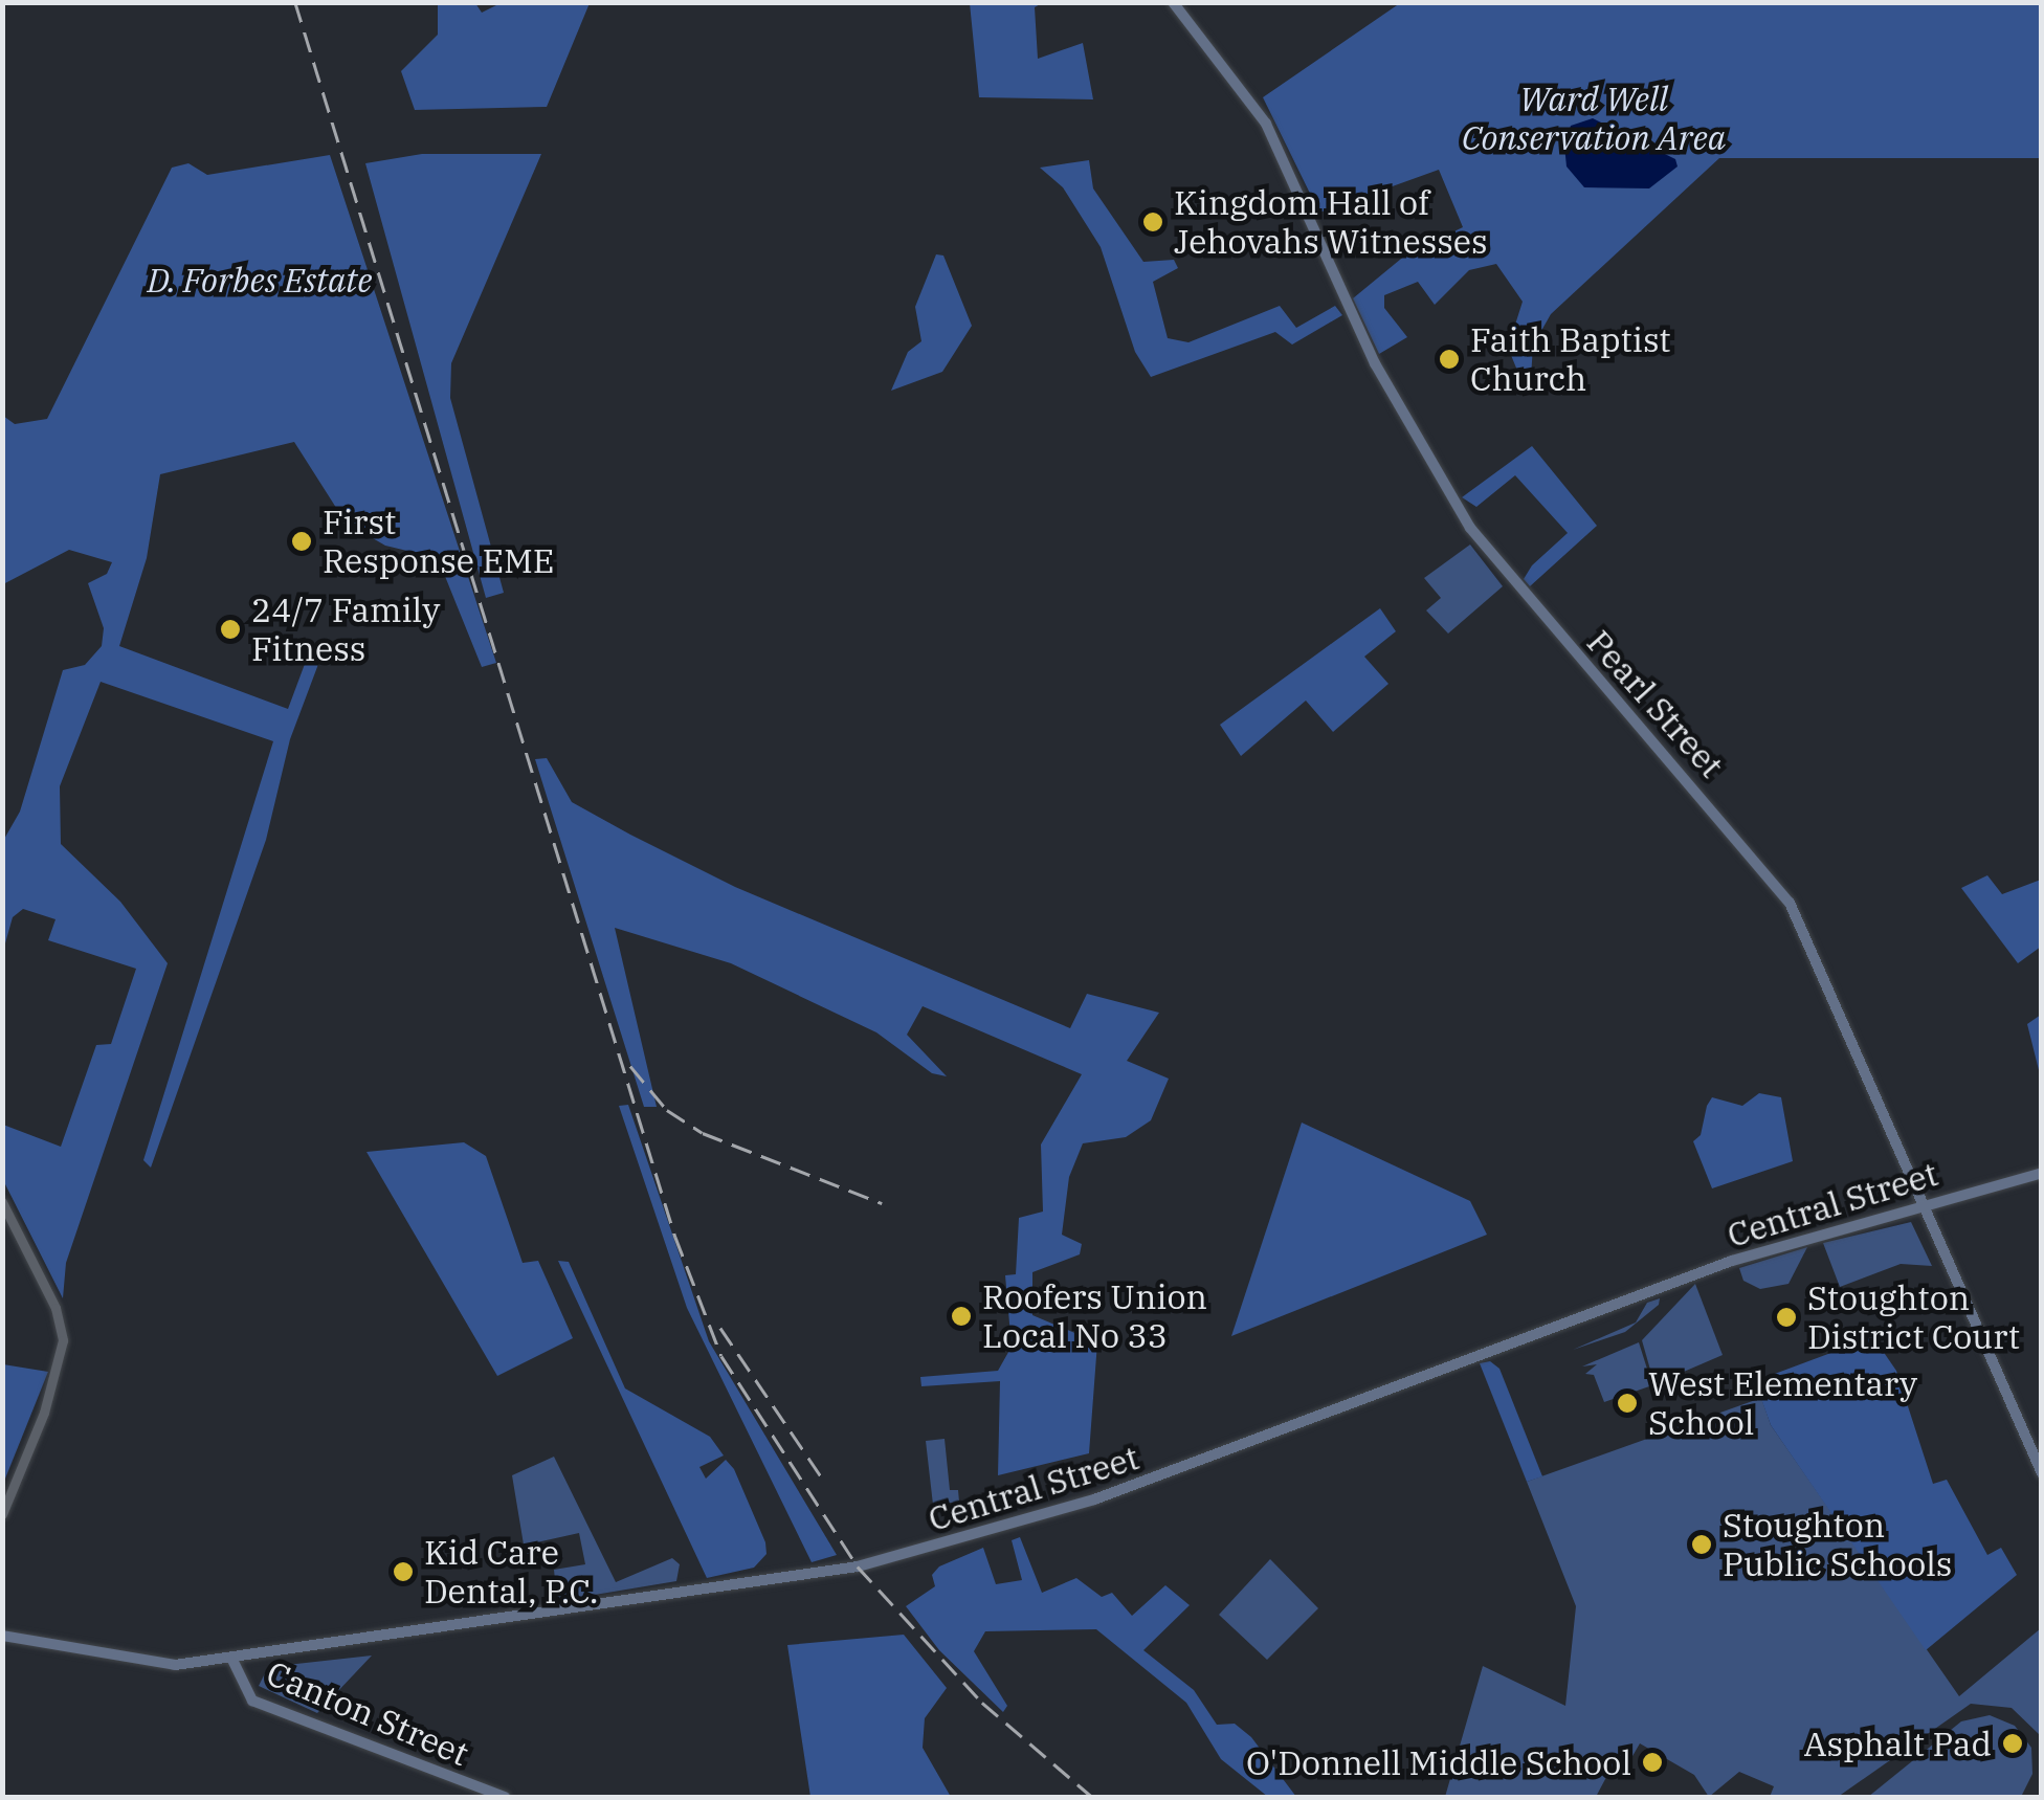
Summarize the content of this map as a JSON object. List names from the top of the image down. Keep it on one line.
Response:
{"streets":{"main road":["Pearl Street","Central Street","Canton Street"]},"crossings":[["Pearl Street","Central Street"],["Central Street","Canton Street"]],"parks":["Ward Well Conservation Area","D. Forbes Estate"],"places":["Kingdom Hall of Jehovahs Witnesses","Faith Baptist Church","First Response EME","24/7 Family Fitness","Roofers Union Local No 33","Stoughton District Court","West Elementary School","Stoughton Public Schools","Kid Care Dental, P.C.","Asphalt Pad","O'Donnell Middle School"]}
